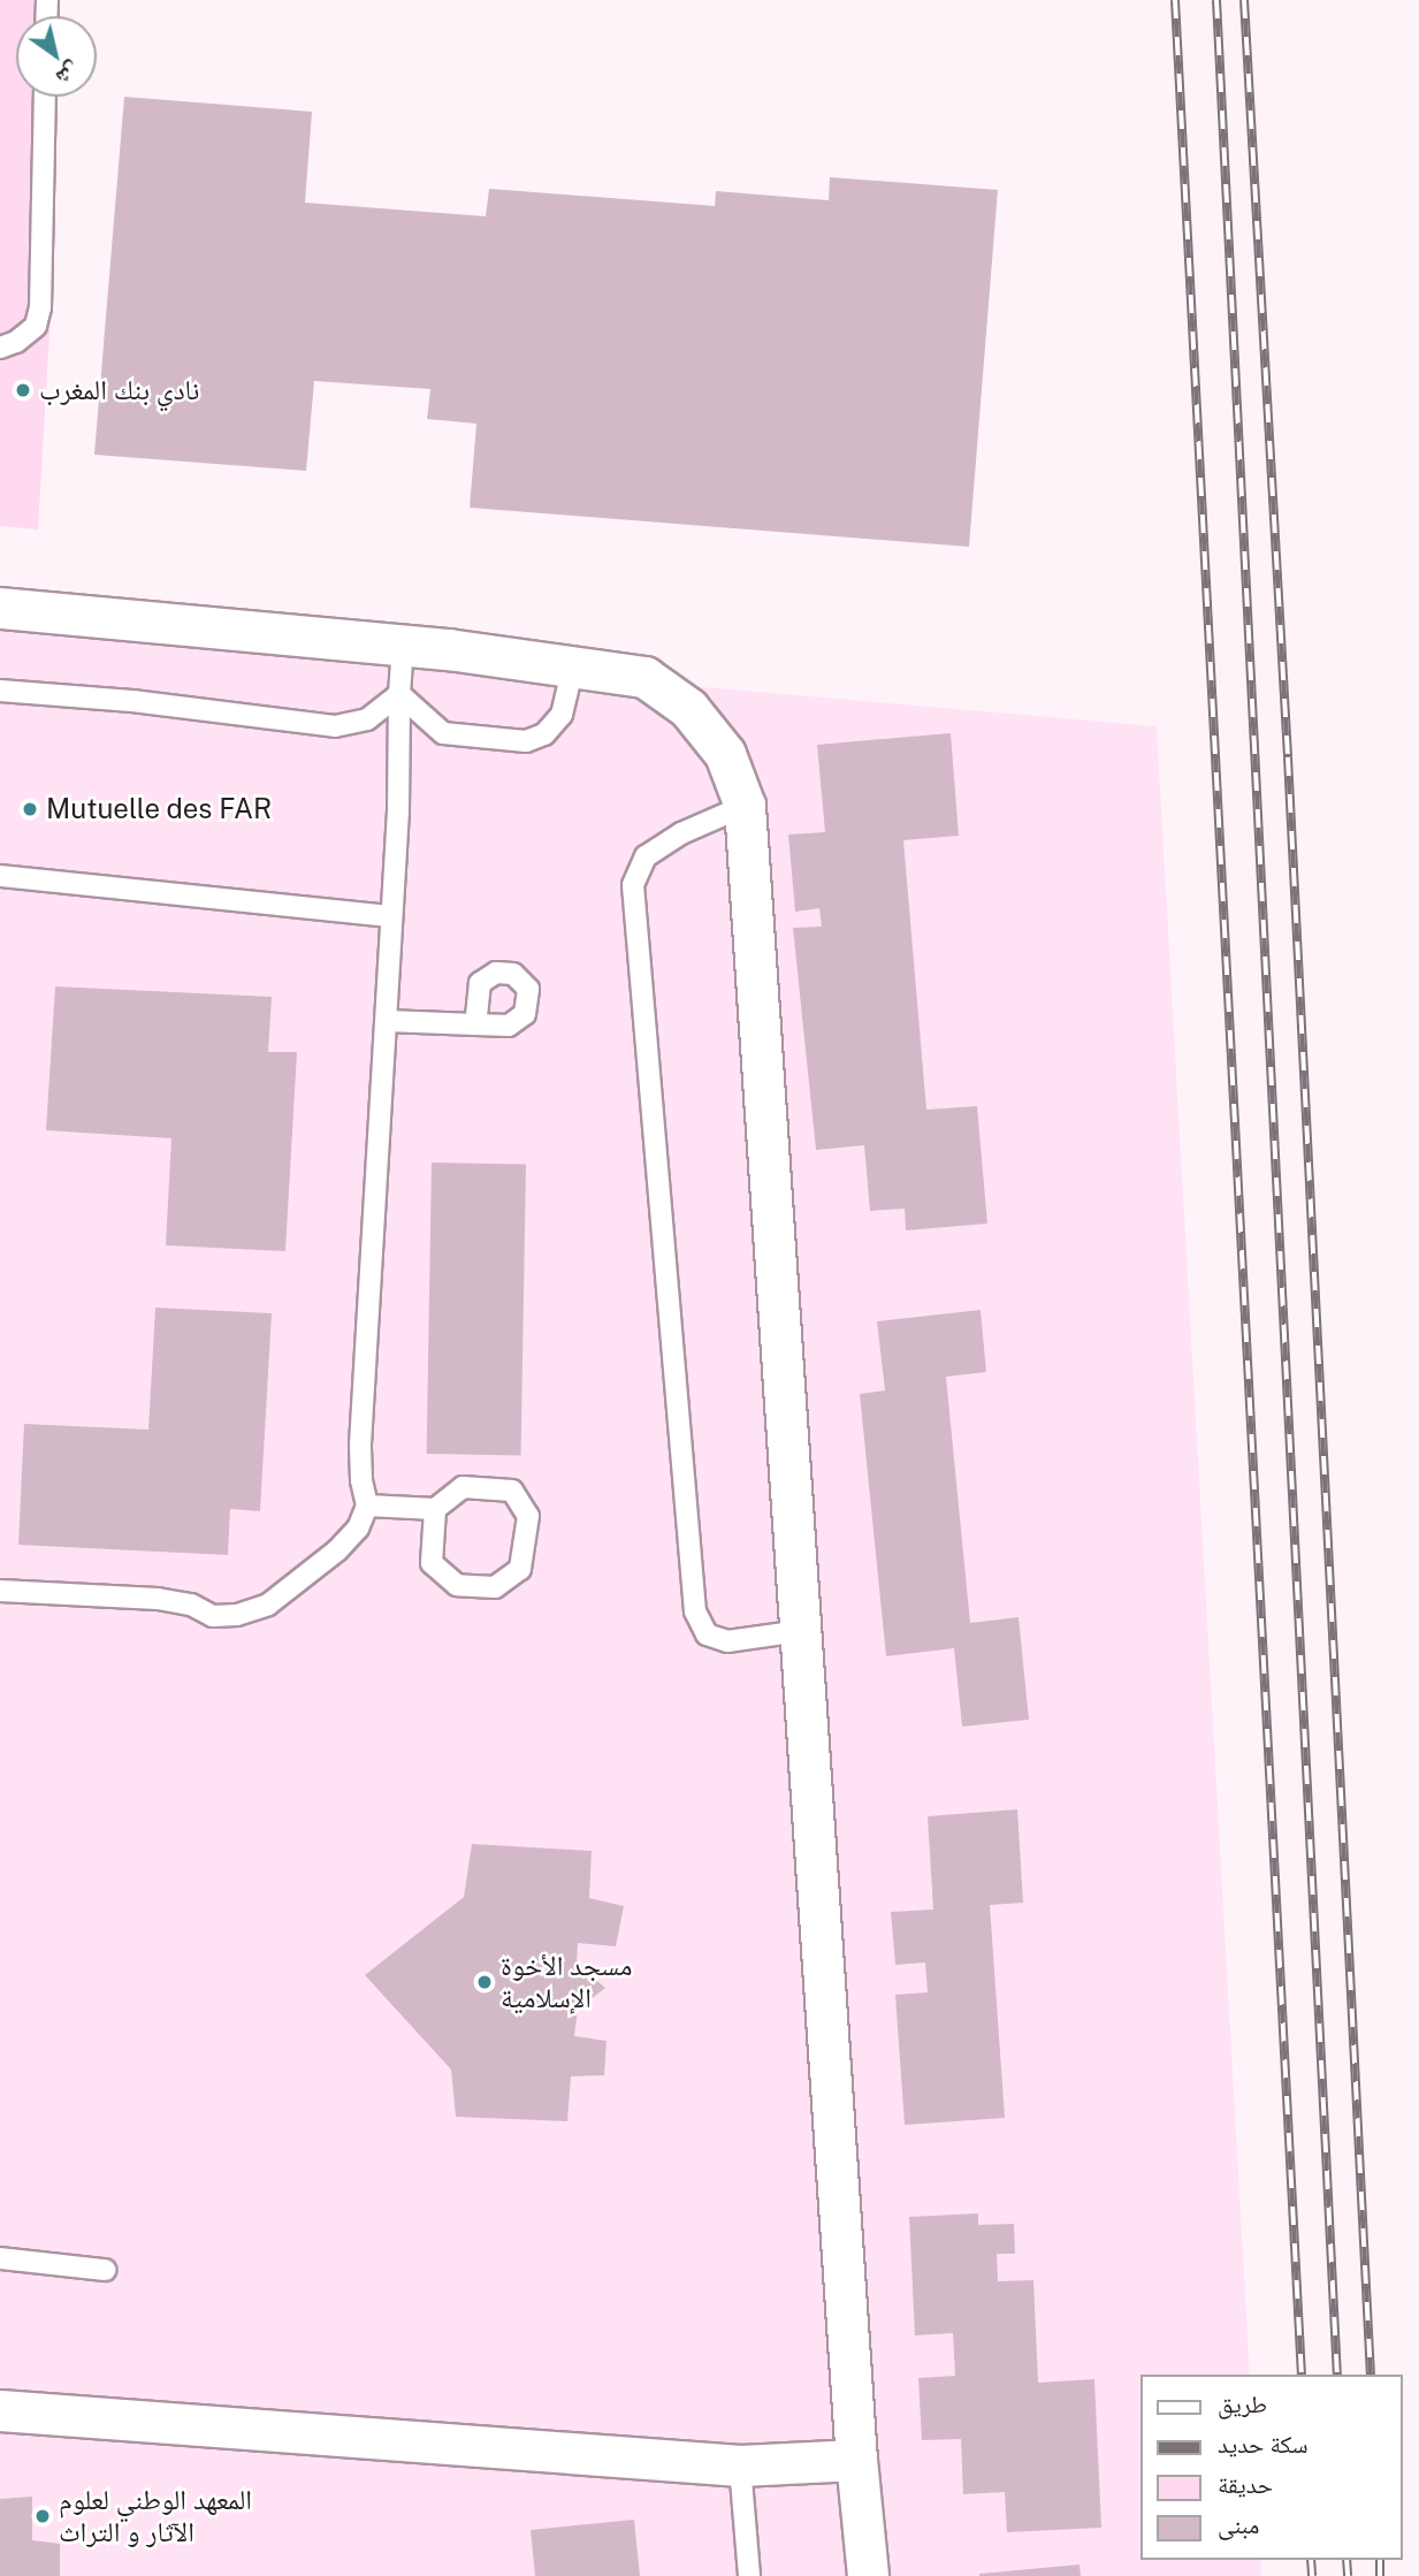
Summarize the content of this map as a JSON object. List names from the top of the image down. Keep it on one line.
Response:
{"places":["نادي بنك المغرب","Mutuelle des FAR","مسجد الأخوة الإسلامية","المعهد الوطني لعلوم الآثار و التراث"],"legend":["طريق","سكة حديد","حديقة","مبنى"],"north":"bottom right"}
